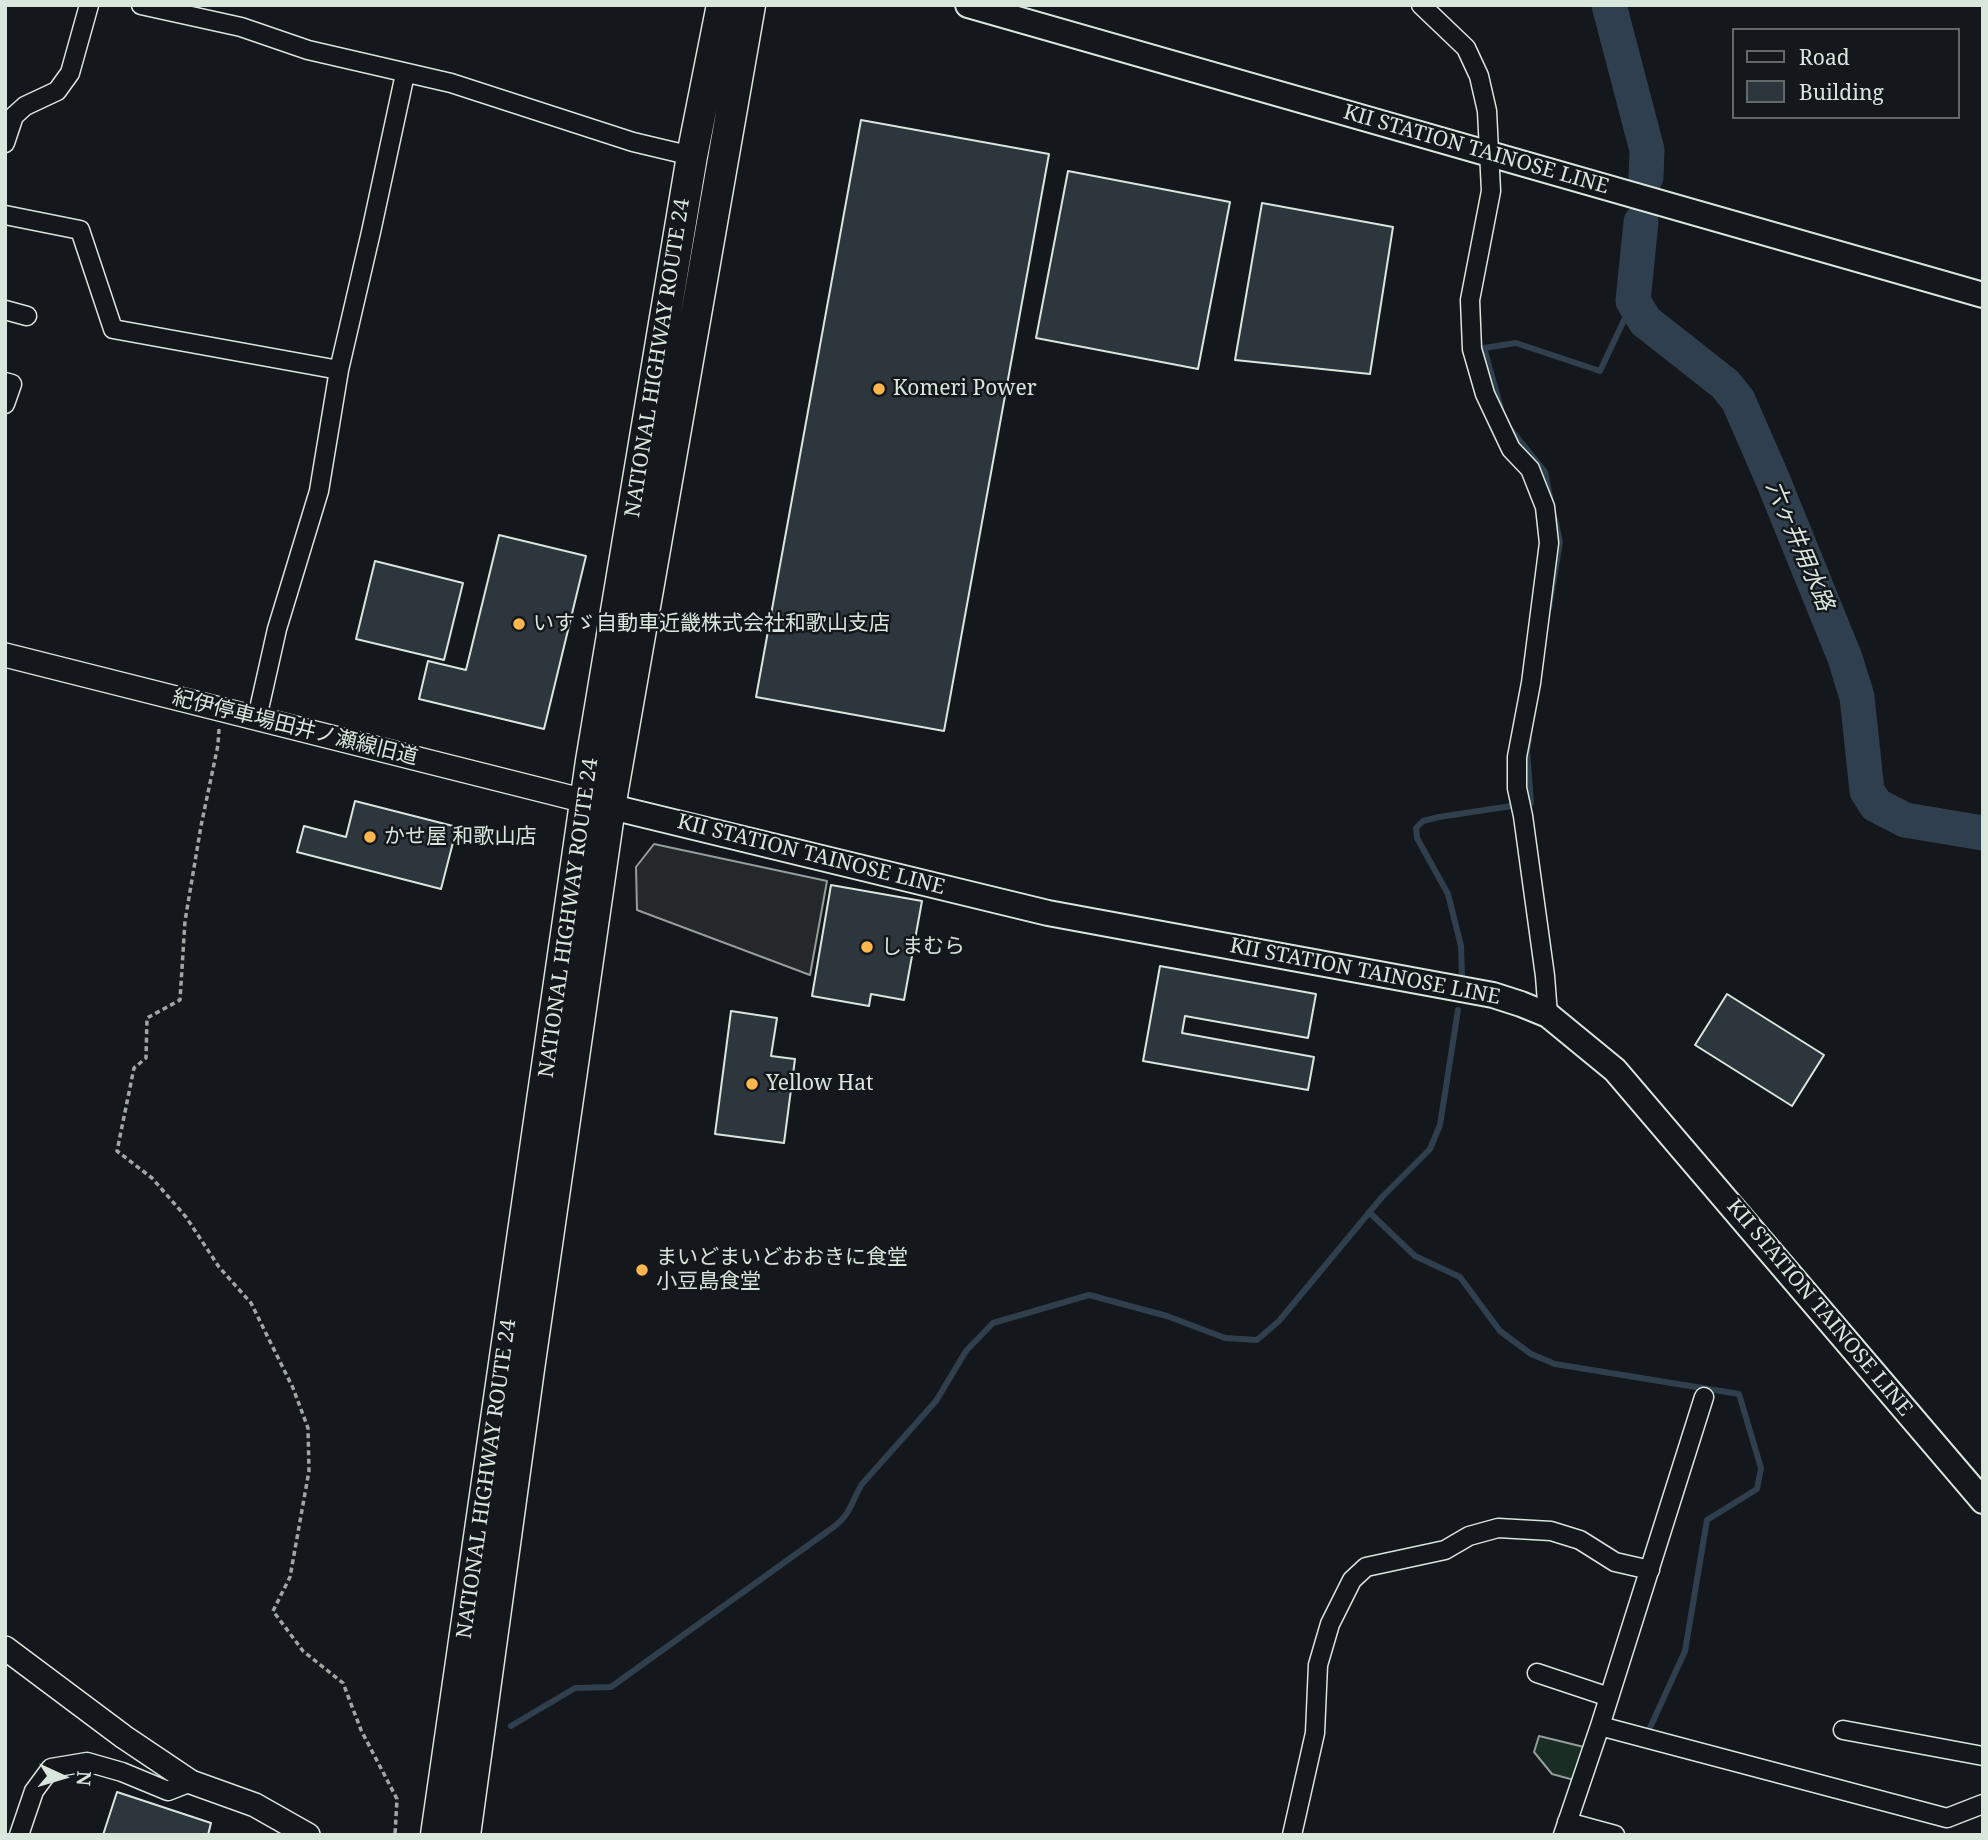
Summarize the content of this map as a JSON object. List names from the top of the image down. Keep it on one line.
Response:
{"streets":{"highway":["NATIONAL HIGHWAY ROUTE 24"],"main road":["KII STATION TAINOSE LINE"],"street":["紀伊停車場田井ノ瀬線旧道"]},"crossings":[["KII STATION TAINOSE LINE","NATIONAL HIGHWAY ROUTE 24"],["KII STATION TAINOSE LINE","紀伊停車場田井ノ瀬線旧道"],["NATIONAL HIGHWAY ROUTE 24","紀伊停車場田井ノ瀬線旧道"]],"water":["六ヶ井用水路"],"places":["Komeri Power","いすゞ自動車近畿株式会社和歌山支店","かせ屋 和歌山店","しまむら","Yellow Hat","まいどまいどおおきに食堂 小豆島食堂"],"legend":["Road","Building"],"north":"right"}
